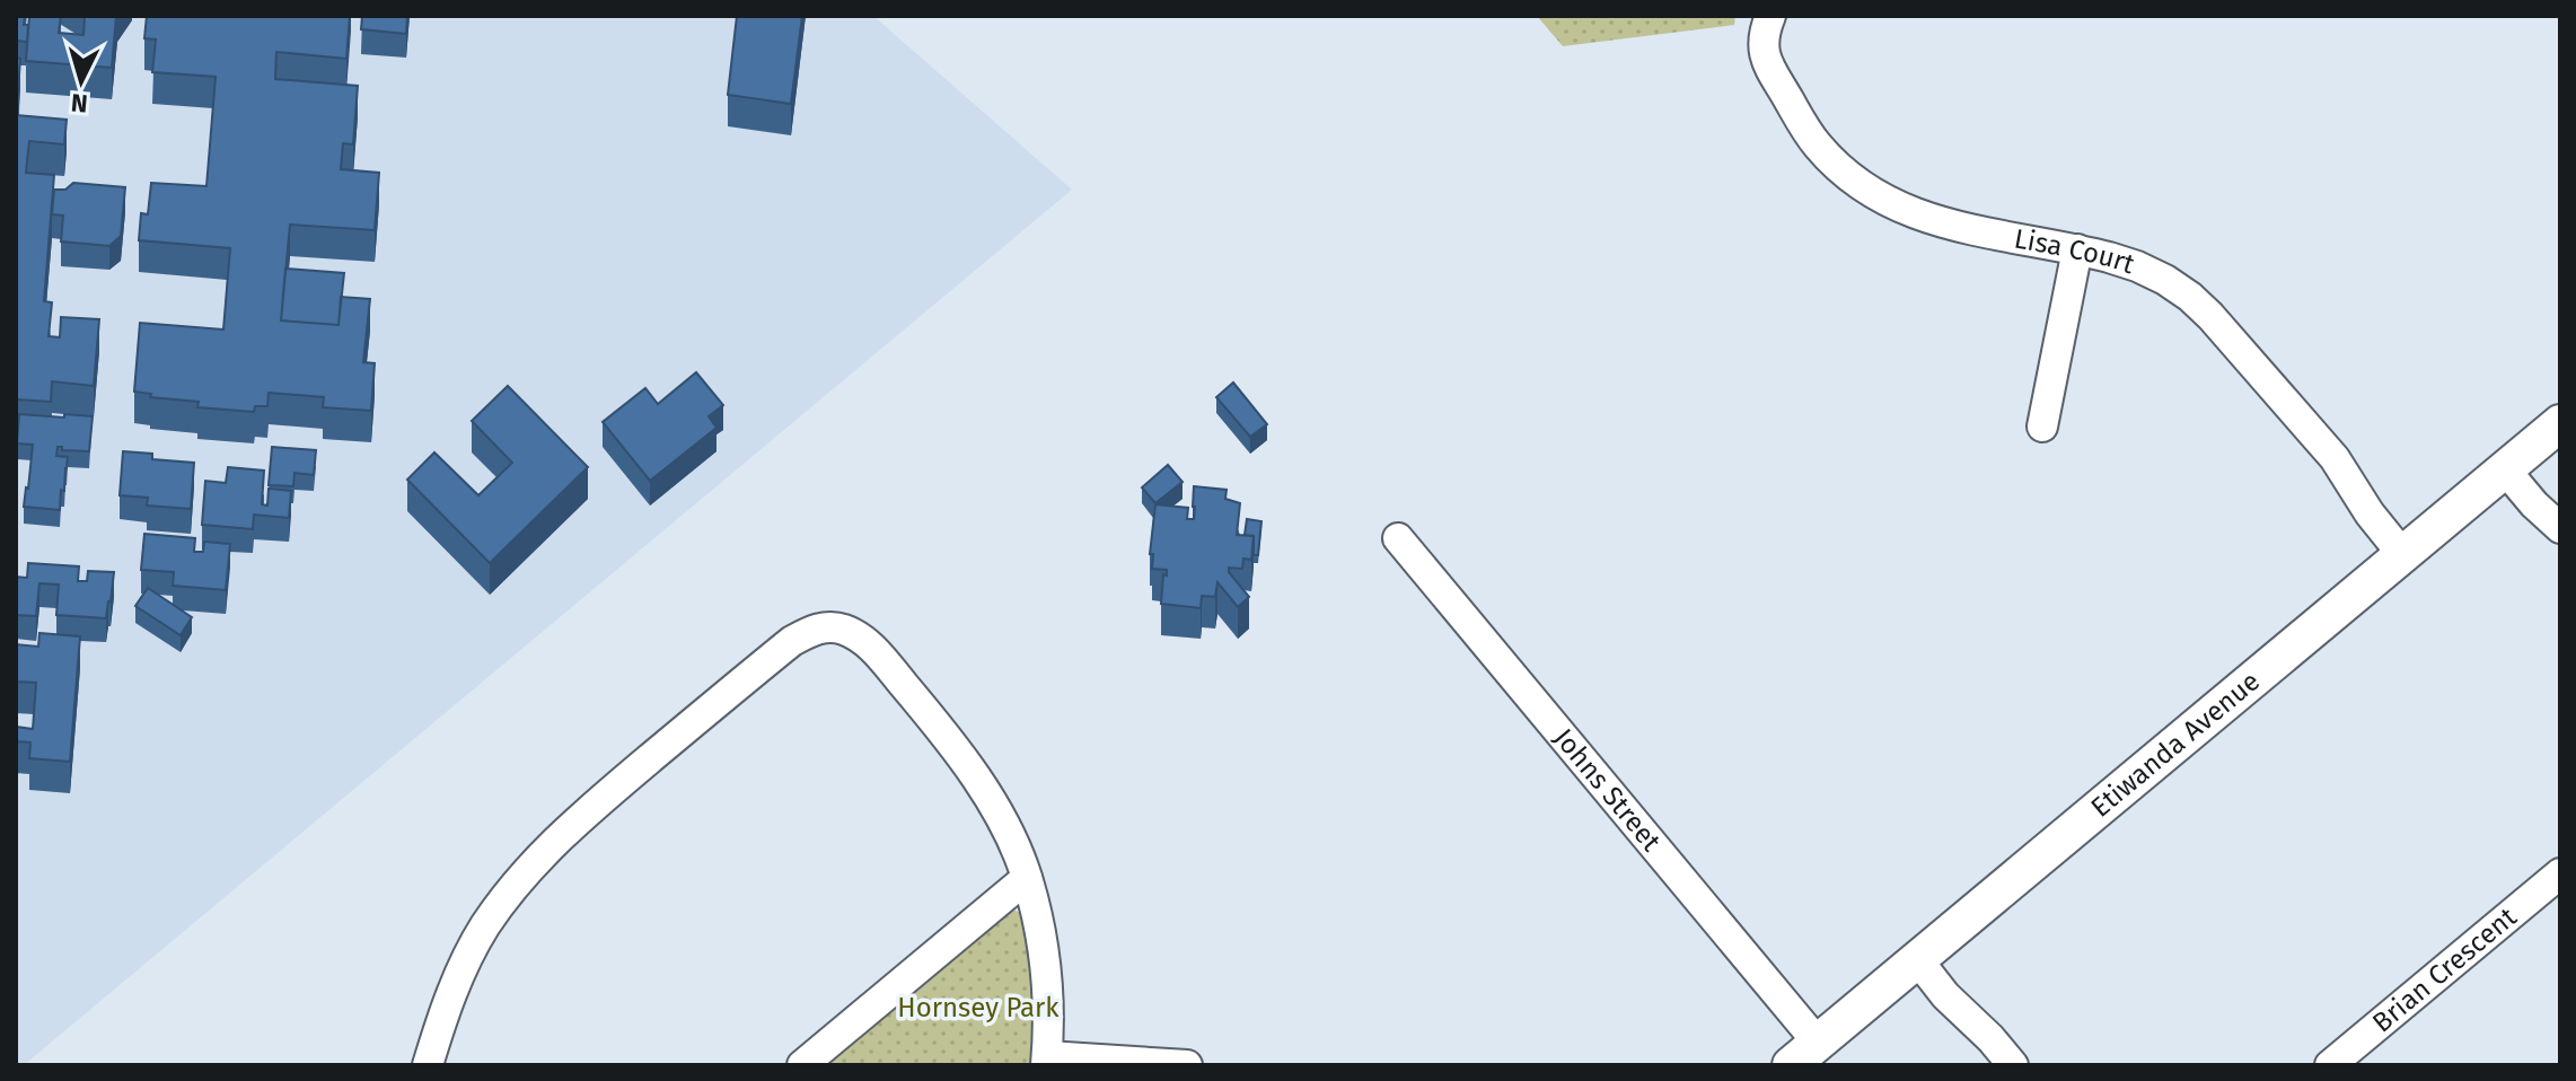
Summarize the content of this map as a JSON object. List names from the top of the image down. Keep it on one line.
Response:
{"streets":{"street":["Lisa Court","Etiwanda Avenue","Johns Street","Brian Crescent"]},"crossings":[["Lisa Court","Etiwanda Avenue"],["Etiwanda Avenue","Johns Street"]],"parks":["Hornsey Park"],"north":"bottom"}
